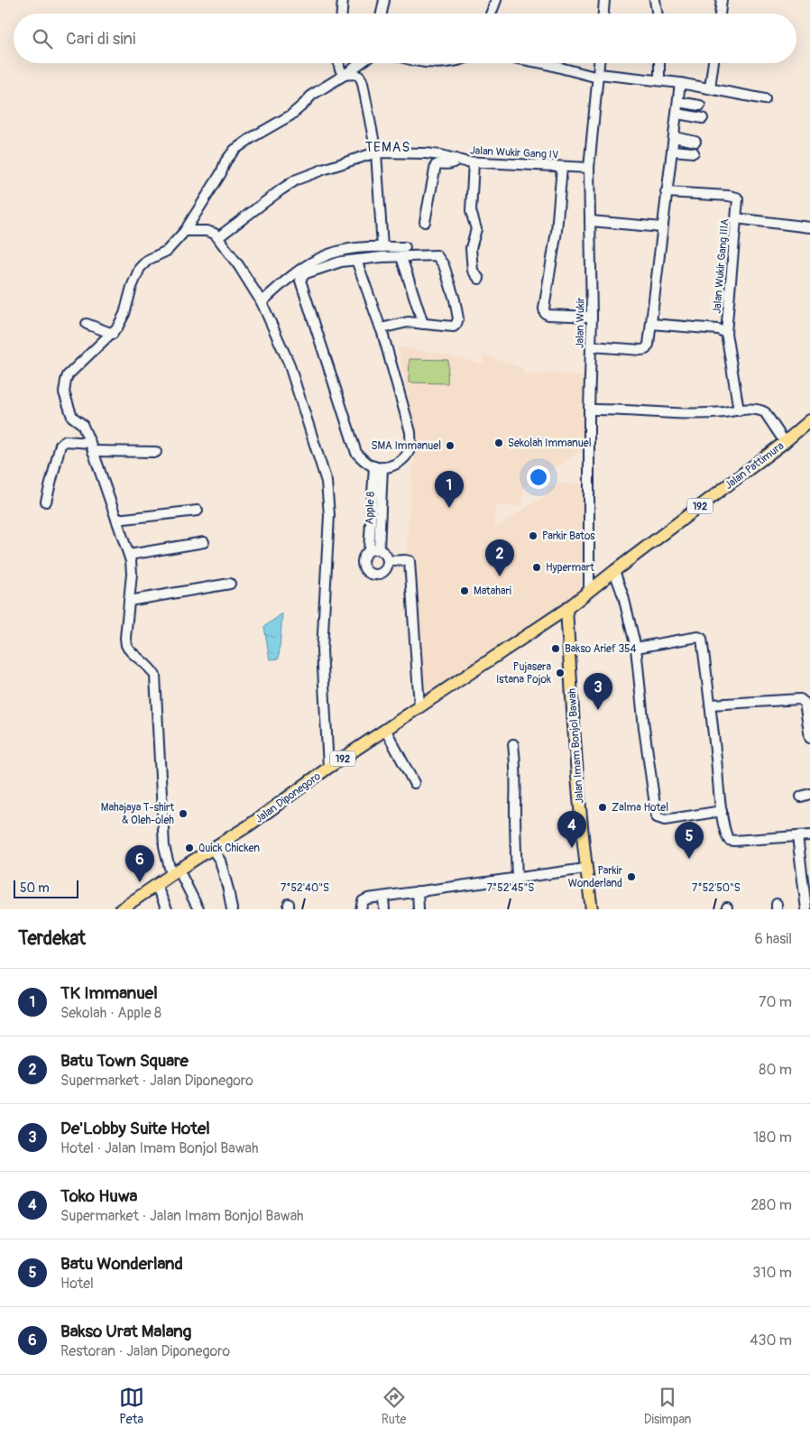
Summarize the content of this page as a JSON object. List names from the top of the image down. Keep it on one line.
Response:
{"streets":{"main road":["Jalan Pattimura","192","Jalan Imam Bonjol Bawah","Jalan Diponegoro"],"street":["Jalan Wukir Gang IV","Jalan Wukir Gang IIIA","Jalan Wukir","Apple 8"]},"crossings":[["Jalan Wukir Gang IV","Jalan Wukir"],["Jalan Wukir","Jalan Pattimura"],["Jalan Wukir","192"],["Jalan Pattimura","192"],["192","Jalan Imam Bonjol Bawah"],["192","Jalan Diponegoro"],["Jalan Imam Bonjol Bawah","Jalan Diponegoro"]],"districts":["TEMAS"],"places":["Sekolah Immanuel","SMA Immanuel","Parkir Batos","Hypermart","Matahari","Bakso Arief 354","Pujasera Istana Pojok","Zalma Hotel","Mahajaya T-shirt & Oleh-oleh","Quick Chicken","Parkir Wonderland"],"scale_bar":"50 m","page":{"search":"Cari di sini","pins":["1","2","3","4","5","6"],"scale":"50 m","heading":["Terdekat","6 hasil"],"list":[{"mark":"1","name":"TK Immanuel","note":"Sekolah · Apple 8","value":"70 m"},{"mark":"2","name":"Batu Town Square","note":"Supermarket · Jalan Diponegoro","value":"80 m"},{"mark":"3","name":"De'Lobby Suite Hotel","note":"Hotel · Jalan Imam Bonjol Bawah","value":"180 m"},{"mark":"4","name":"Toko Huwa","note":"Supermarket · Jalan Imam Bonjol Bawah","value":"280 m"},{"mark":"5","name":"Batu Wonderland","note":"Hotel","value":"310 m"},{"mark":"6","name":"Bakso Urat Malang","note":"Restoran · Jalan Diponegoro","value":"430 m"}],"nav":["Peta","Rute","Disimpan"]},"coordinates":["7°52'40\"S","7°52'45\"S","7°52'50\"S"]}
